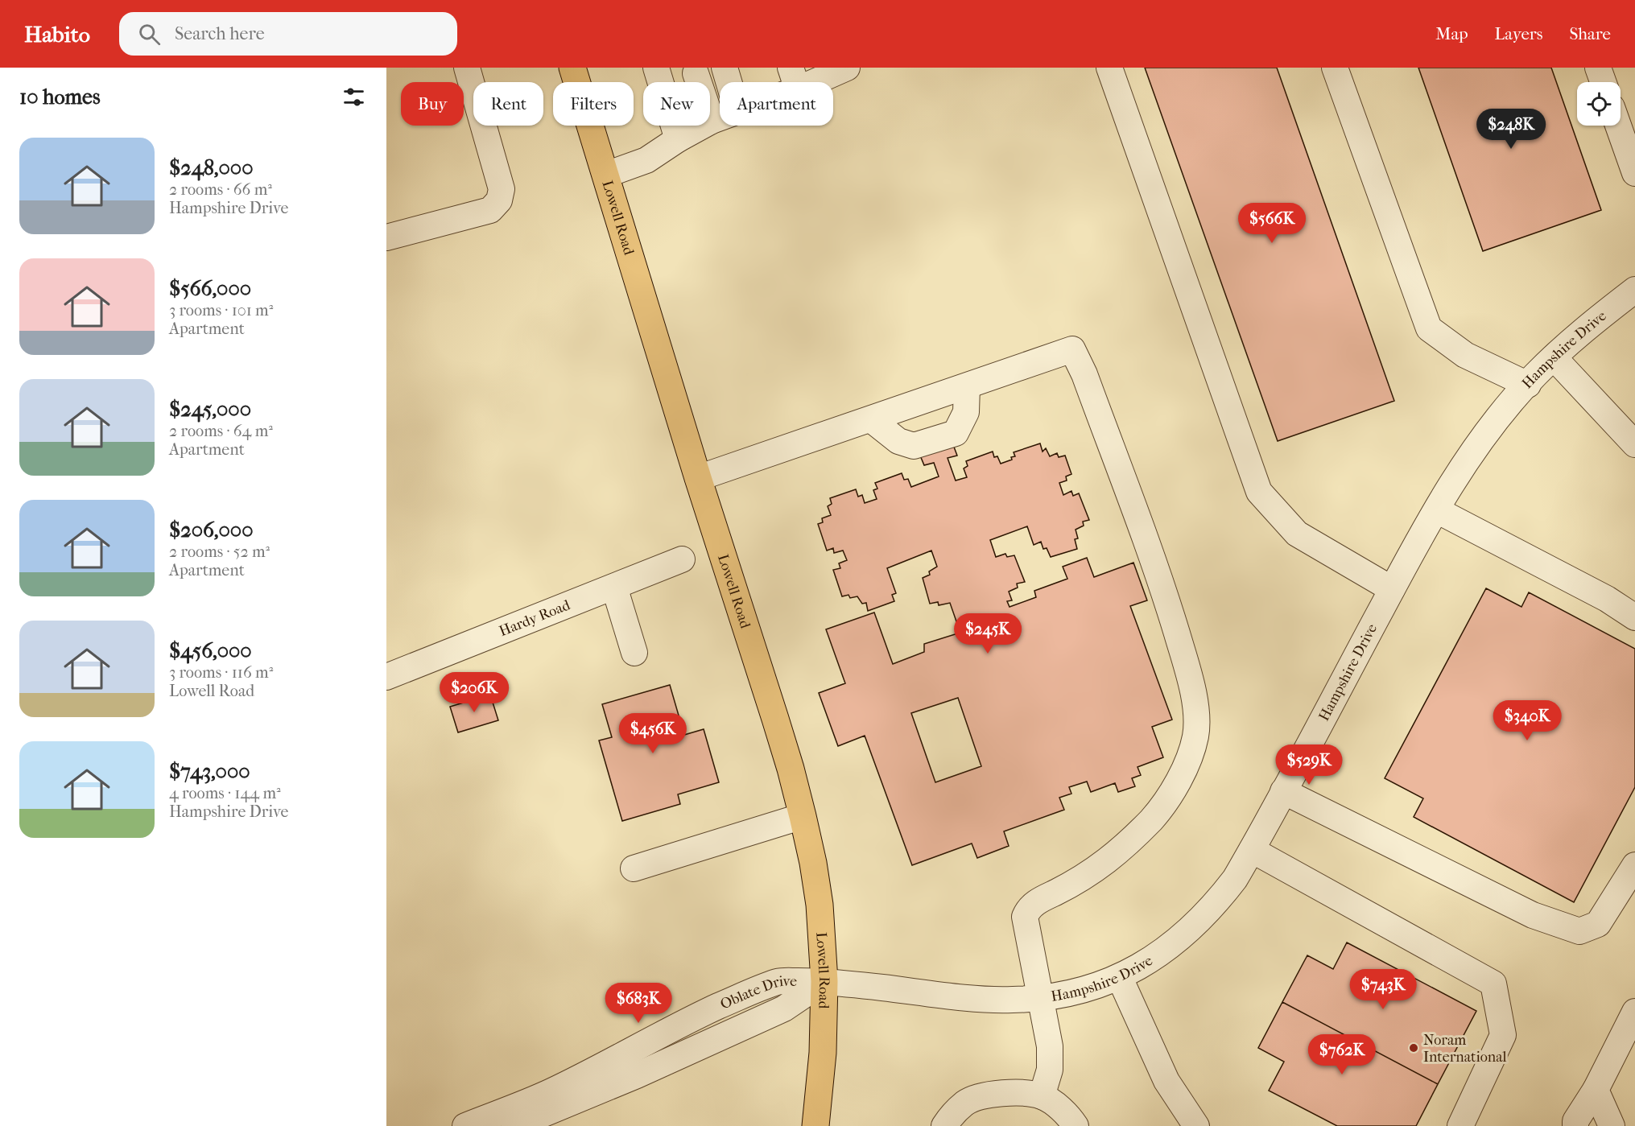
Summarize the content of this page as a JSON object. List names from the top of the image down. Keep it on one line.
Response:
{"streets":{"main road":["Lowell Road"],"street":["Hampshire Drive","Hardy Road","Oblate Drive"]},"crossings":[["Lowell Road","Hampshire Drive"],["Lowell Road","Oblate Drive"],["Hampshire Drive","Oblate Drive"]],"places":["Noram International"],"page":{"header":"Habito","search":"Search here","nav":["Map","Layers","Share"],"heading":"10 homes","chip":["Buy","Rent","Filters","New","Apartment"],"price":["$248K","$566K","$245K","$206K","$340K","$456K","$529K","$743K","$683K","$762K"],"list":[{"name":"$248,000","note":"2 rooms · 66 m² · Hampshire Drive"},{"name":"$566,000","note":"3 rooms · 101 m² · Apartment"},{"name":"$245,000","note":"2 rooms · 64 m² · Apartment"},{"name":"$206,000","note":"2 rooms · 52 m² · Apartment"},{"name":"$456,000","note":"3 rooms · 116 m² · Lowell Road"},{"name":"$743,000","note":"4 rooms · 144 m² · Hampshire Drive"}]}}
